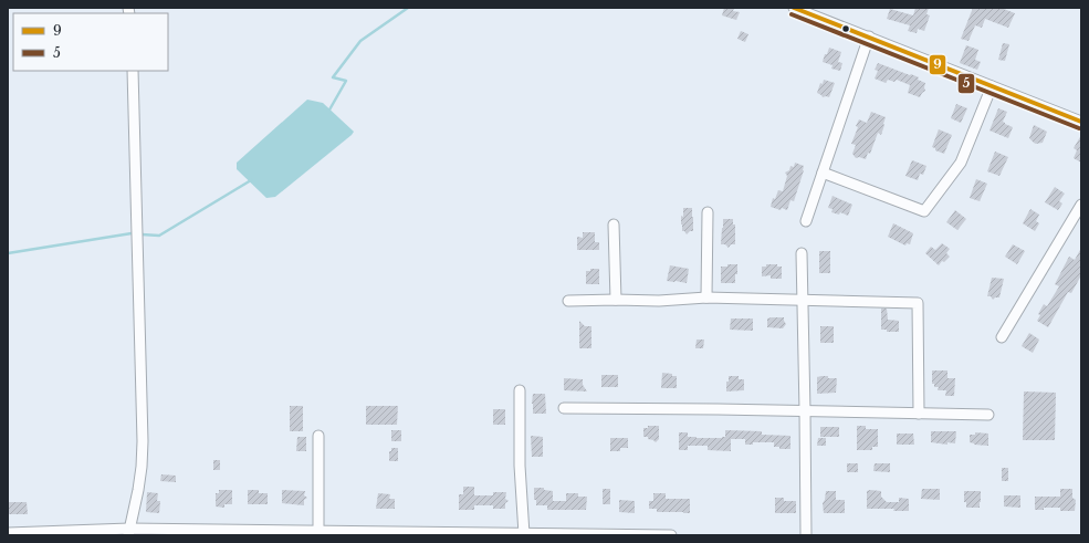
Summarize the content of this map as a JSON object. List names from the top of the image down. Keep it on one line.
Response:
{"lines":["transit line 9","transit line 5"],"legend":["9","5"]}
